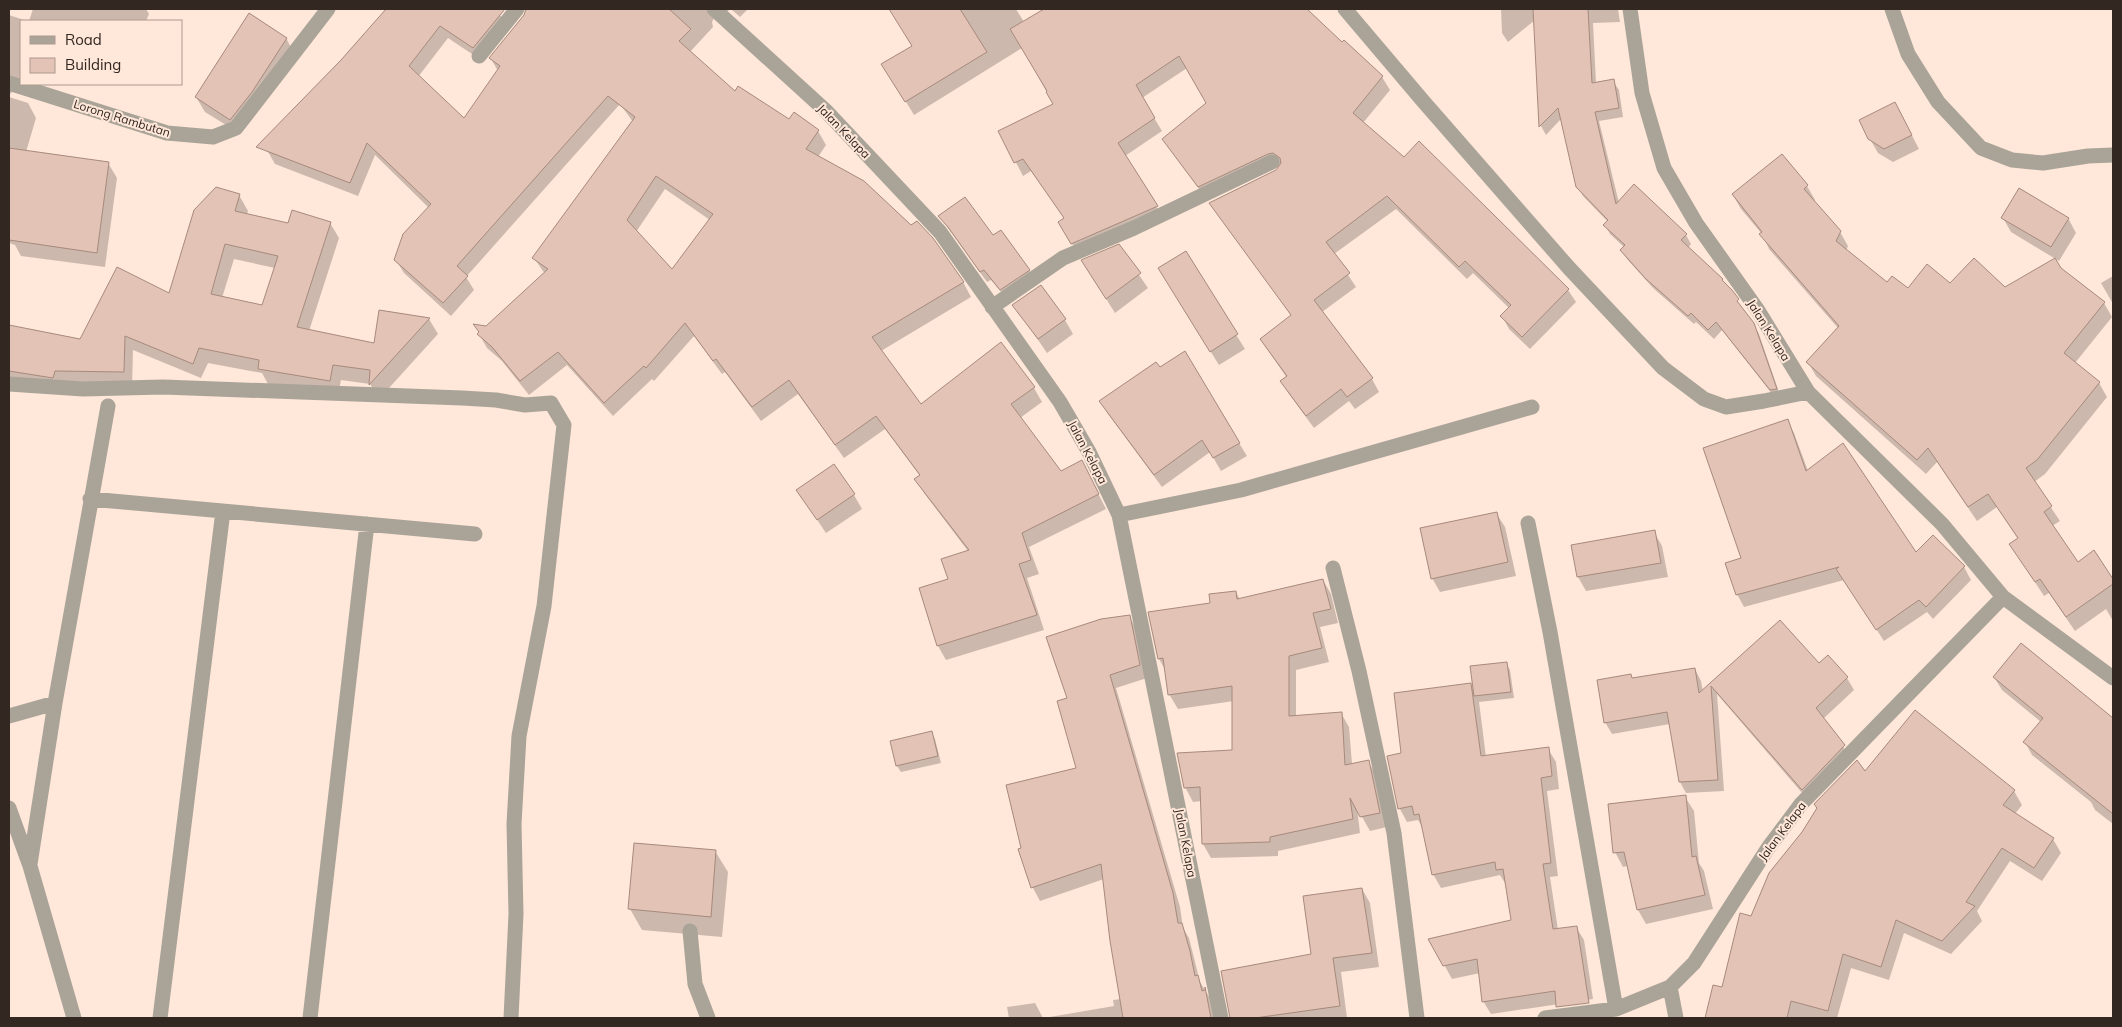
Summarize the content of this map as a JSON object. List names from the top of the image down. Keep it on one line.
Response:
{"streets":{"street":["Lorong Rambutan","Jalan Kelapa"]},"legend":["Road","Building"]}
